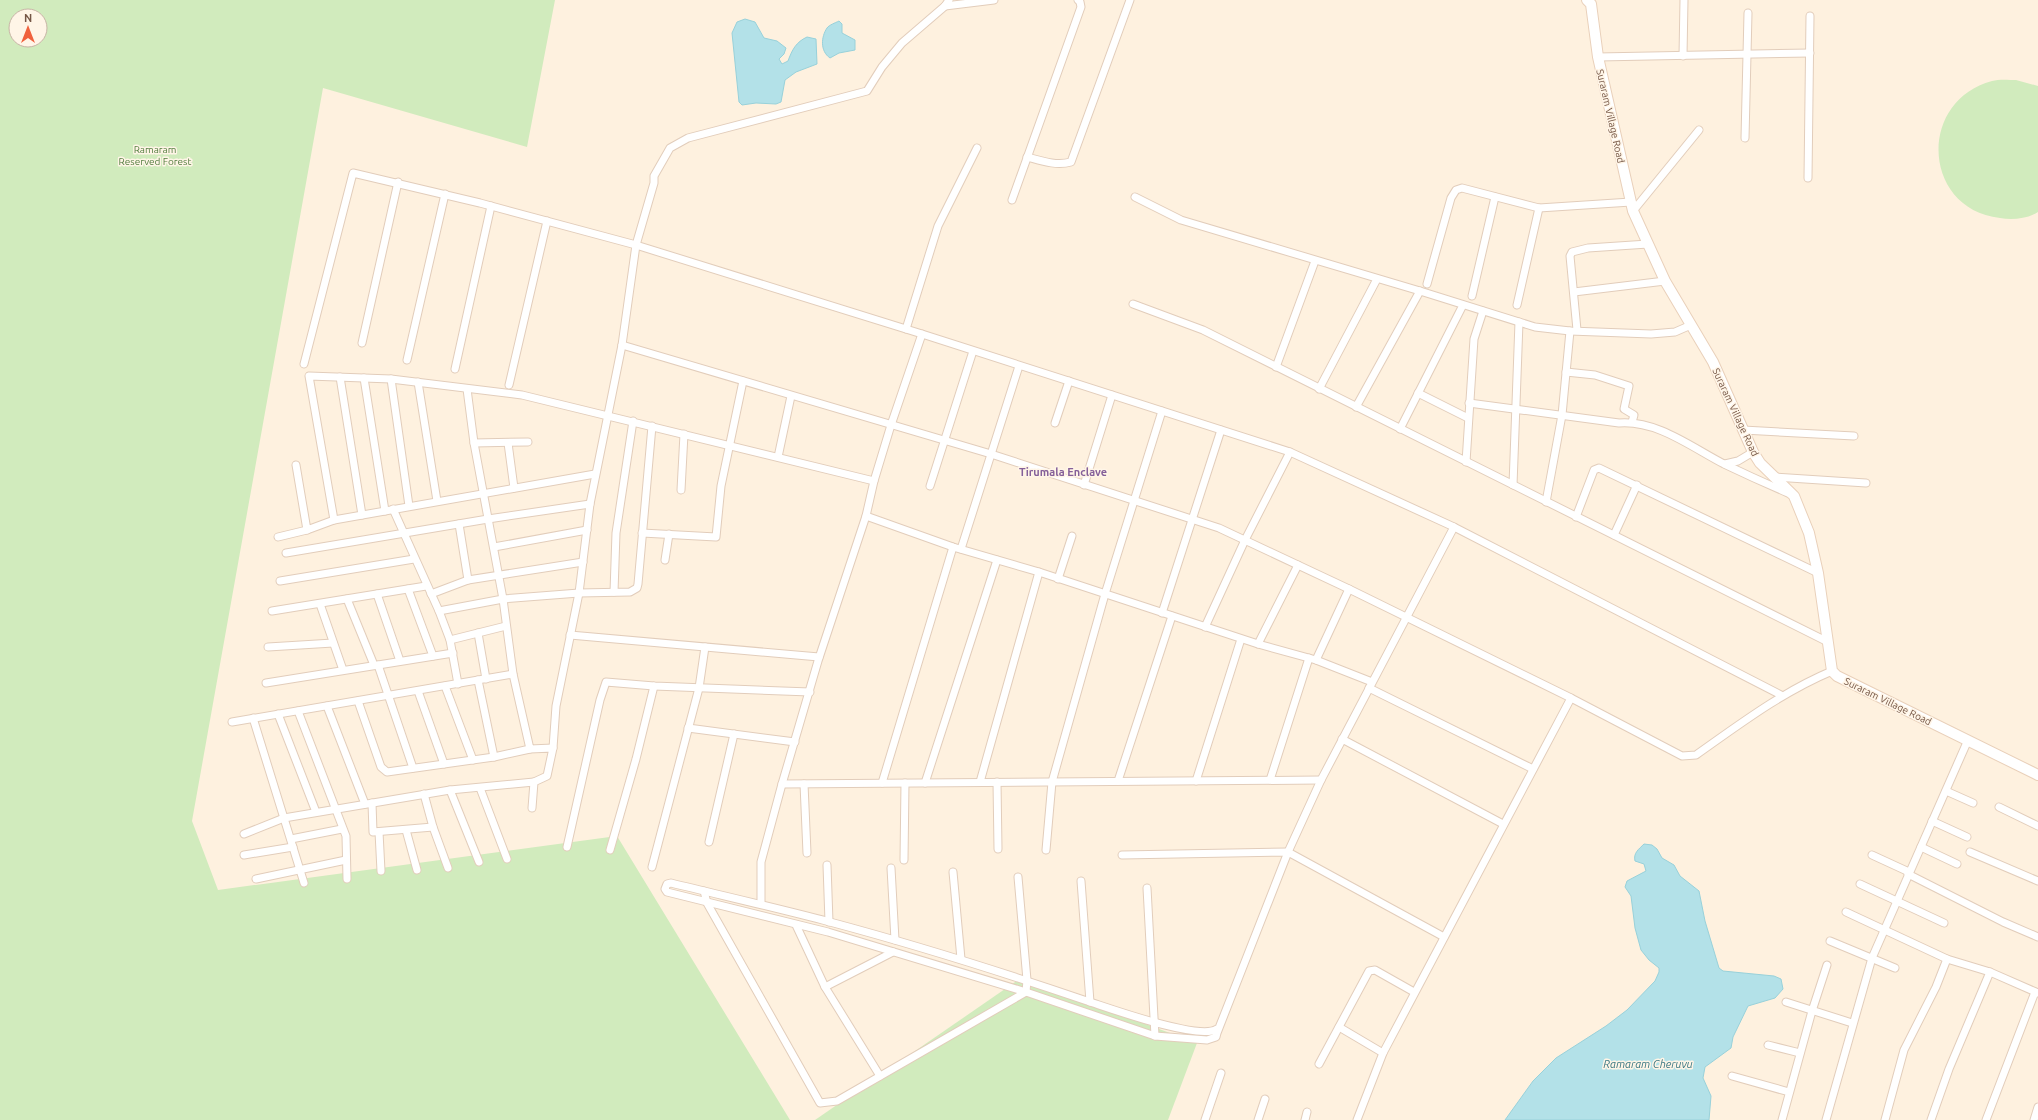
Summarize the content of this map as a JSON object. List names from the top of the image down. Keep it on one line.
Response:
{"streets":{"main road":["Suraram Village Road"]},"districts":["Tirumala Enclave"],"water":["Ramaram Cheruvu"],"parks":["Ramaram Reserved Forest"],"north":"top"}
